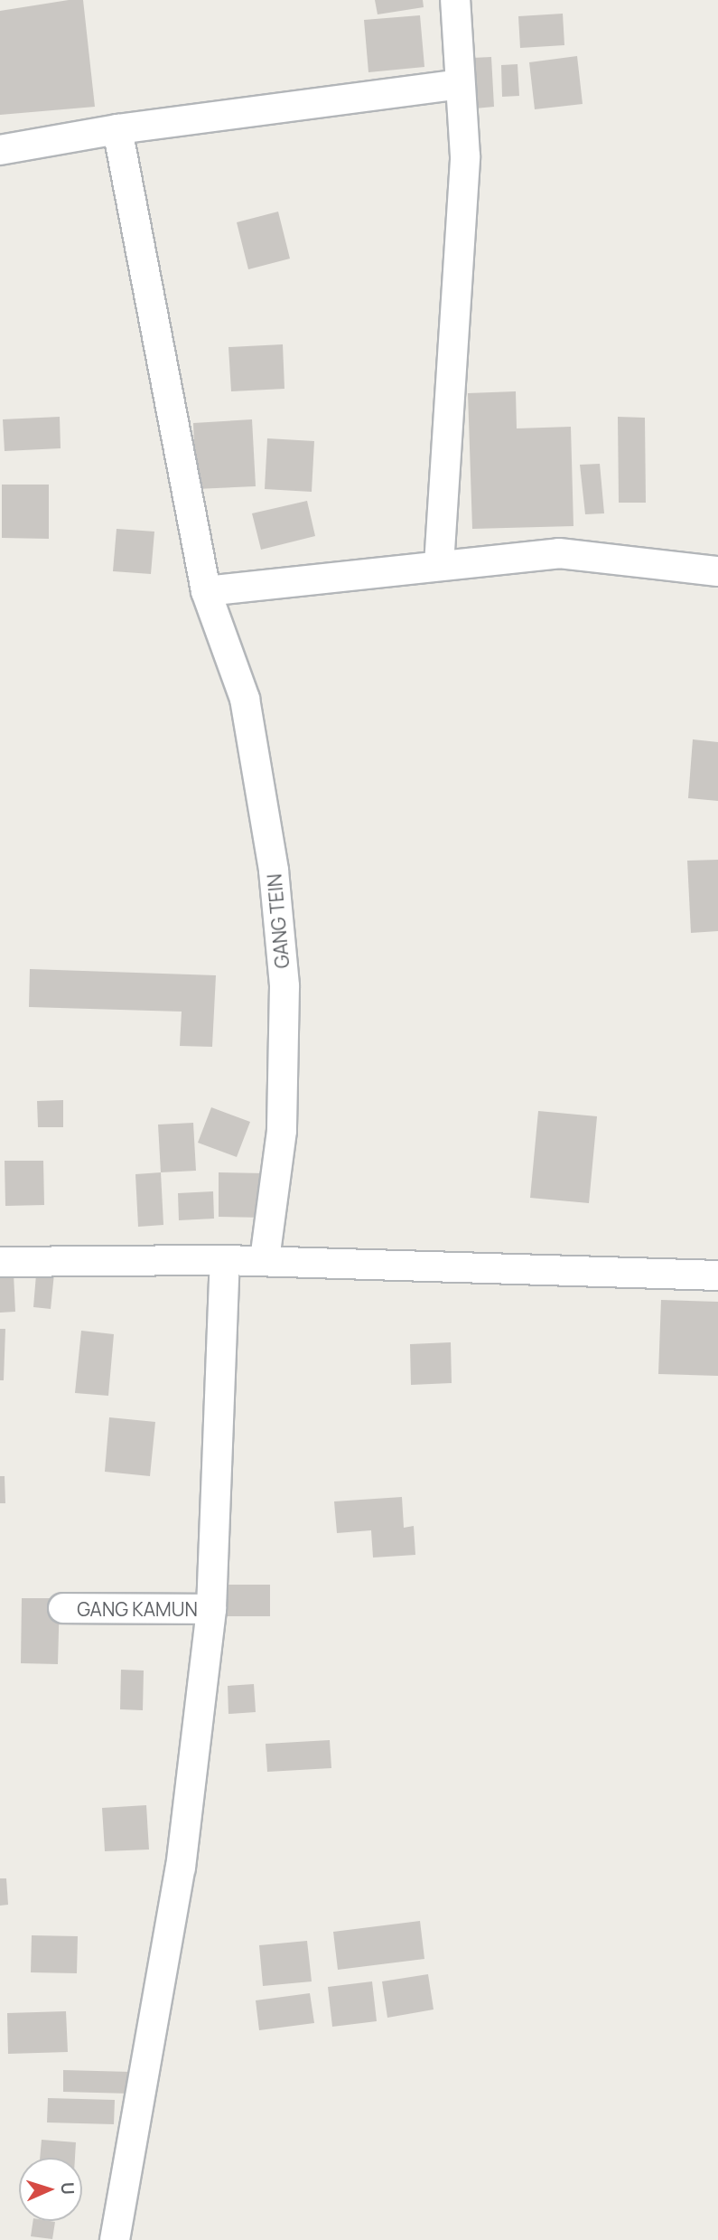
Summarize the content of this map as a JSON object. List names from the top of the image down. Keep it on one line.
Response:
{"streets":{"street":["GANG TEIN","GANG KAMUN"]},"north":"right"}
